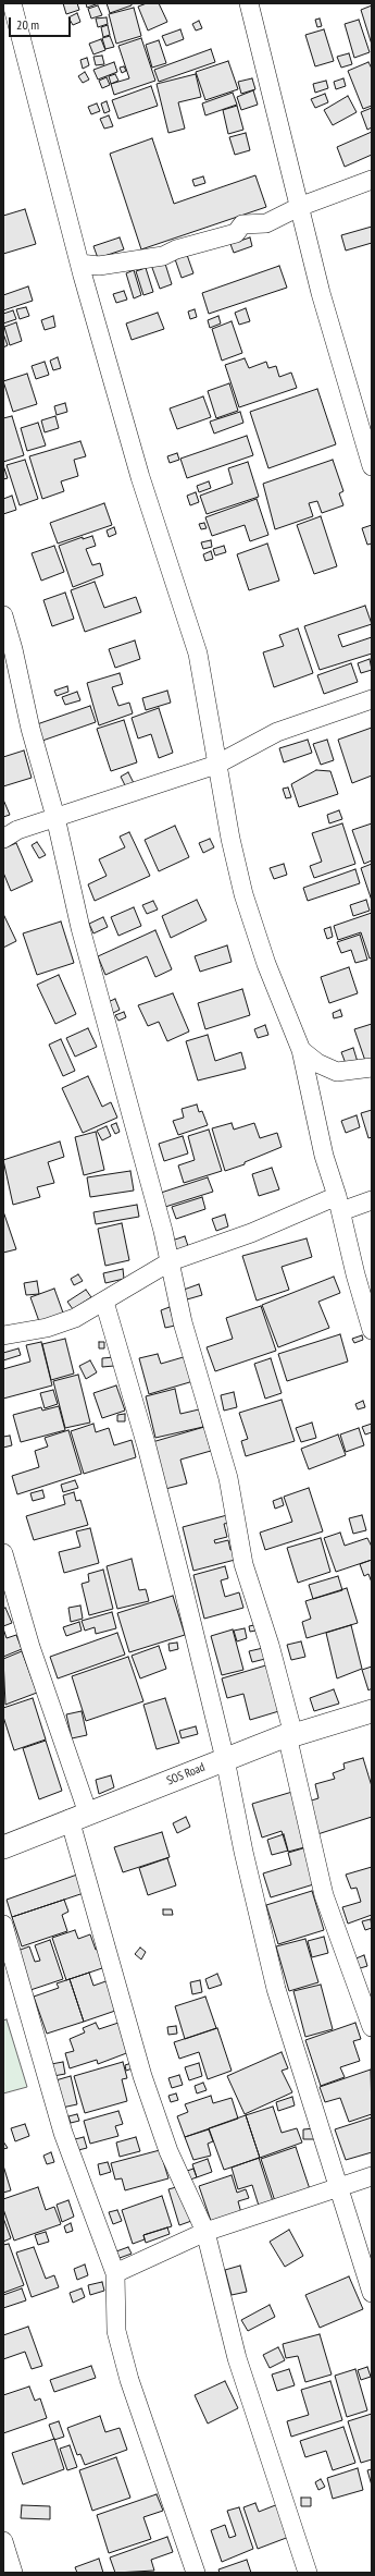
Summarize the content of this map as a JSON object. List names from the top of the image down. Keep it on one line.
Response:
{"streets":{"street":["SOS Road"]},"scale_bar":"20 m"}
